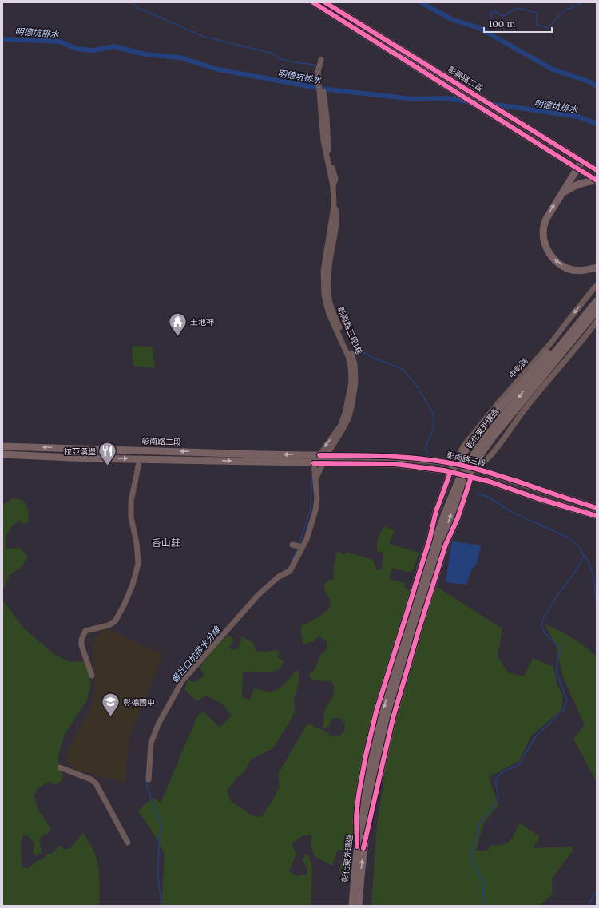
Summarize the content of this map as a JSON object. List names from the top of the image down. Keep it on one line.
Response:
{"streets":{"main road":["彰興路二段","彰化東外環道","彰南路二段","彰南路三段"],"street":["彰南路三段1巷","中彰路"]},"crossings":[["彰南路三段1巷","彰南路二段"],["彰南路三段1巷","彰南路三段"],["中彰路","彰南路三段"],["彰南路二段","彰南路三段"]],"districts":["香山莊"],"water":["明德坑排水","番社口坑排水分線"],"places":{"temple":["土地神"],"restaurant":["拉亞漢堡"],"school or university":["彰德國中"]},"scale_bar":"100 m"}
